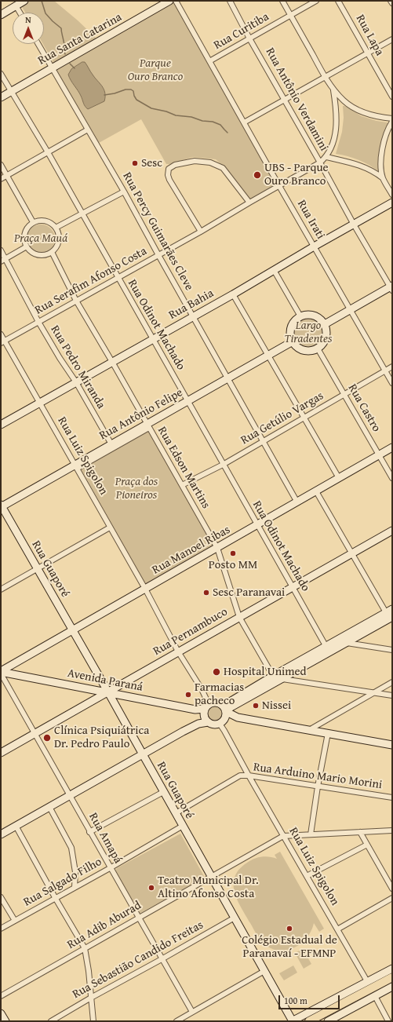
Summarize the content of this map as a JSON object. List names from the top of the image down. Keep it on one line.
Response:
{"streets":{"street":["Rua Curitiba","Rua Lapa","Rua Santa Catarina","Rua Antônio Verdamini","Rua Irati","Rua Percy Guimarães Cleve","Rua Serafim Afonso Costa","Rua Bahia","Rua Odinot Machado","Rua Pedro Miranda","Rua Castro","Rua Antônio Felipe","Rua Getúlio Vargas","Rua Luiz Spigolon","Rua Edson Martins","Rua Manoel Ribas","Rua Guaporé","Rua Pernambuco","Avenida Paraná","Rua Arduino Mario Morini","Rua Amapá","Rua Salgado Filho","Rua Adib Aburad","Rua Sebastião Candido Freitas"]},"crossings":[["Rua Curitiba","Rua Antônio Verdamini"],["Rua Curitiba","Rua Irati"],["Rua Santa Catarina","Rua Percy Guimarães Cleve"],["Rua Santa Catarina","Rua Odinot Machado"],["Rua Antônio Verdamini","Rua Serafim Afonso Costa"],["Rua Antônio Verdamini","Rua Bahia"],["Rua Irati","Rua Serafim Afonso Costa"],["Rua Irati","Rua Bahia"],["Rua Irati","Rua Getúlio Vargas"],["Rua Percy Guimarães Cleve","Rua Serafim Afonso Costa"],["Rua Percy Guimarães Cleve","Rua Bahia"],["Rua Percy Guimarães Cleve","Rua Antônio Felipe"],["Rua Percy Guimarães Cleve","Rua Getúlio Vargas"],["Rua Percy Guimarães Cleve","Rua Manoel Ribas"],["Rua Serafim Afonso Costa","Rua Odinot Machado"],["Rua Serafim Afonso Costa","Rua Pedro Miranda"],["Rua Serafim Afonso Costa","Rua Luiz Spigolon"],["Rua Serafim Afonso Costa","Rua Edson Martins"],["Rua Bahia","Rua Odinot Machado"],["Rua Bahia","Rua Pedro Miranda"],["Rua Bahia","Rua Luiz Spigolon"],["Rua Bahia","Rua Edson Martins"],["Rua Odinot Machado","Rua Antônio Felipe"],["Rua Odinot Machado","Rua Getúlio Vargas"],["Rua Odinot Machado","Rua Manoel Ribas"],["Rua Odinot Machado","Rua Pernambuco"],["Rua Pedro Miranda","Rua Antônio Felipe"],["Rua Castro","Rua Antônio Felipe"],["Rua Castro","Rua Getúlio Vargas"],["Rua Castro","Rua Manoel Ribas"],["Rua Antônio Felipe","Rua Luiz Spigolon"],["Rua Antônio Felipe","Rua Edson Martins"],["Rua Antônio Felipe","Rua Guaporé"],["Rua Getúlio Vargas","Rua Edson Martins"],["Rua Luiz Spigolon","Rua Manoel Ribas"],["Rua Luiz Spigolon","Rua Pernambuco"],["Rua Luiz Spigolon","Avenida Paraná"],["Rua Luiz Spigolon","Rua Arduino Mario Morini"],["Rua Luiz Spigolon","Rua Adib Aburad"],["Rua Edson Martins","Rua Manoel Ribas"],["Rua Edson Martins","Rua Pernambuco"],["Rua Manoel Ribas","Rua Guaporé"],["Rua Manoel Ribas","Avenida Paraná"],["Rua Manoel Ribas","Rua Amapá"],["Rua Guaporé","Rua Pernambuco"],["Rua Guaporé","Avenida Paraná"],["Rua Guaporé","Rua Arduino Mario Morini"],["Rua Guaporé","Rua Salgado Filho"],["Rua Guaporé","Rua Adib Aburad"],["Rua Guaporé","Rua Sebastião Candido Freitas"],["Rua Pernambuco","Avenida Paraná"],["Rua Pernambuco","Rua Amapá"],["Avenida Paraná","Rua Amapá"],["Rua Amapá","Rua Salgado Filho"],["Rua Amapá","Rua Adib Aburad"],["Rua Amapá","Rua Sebastião Candido Freitas"]],"parks":["Parque Ouro Branco","Praça Mauá","Largo Tiradentes","Praça dos Pioneiros"],"places":["Sesc","UBS - Parque Ouro Branco","Posto MM","Sesc Paranavai","Hospital Unimed","Farmacias pacheco","Nissei","Clínica Psiquiátrica Dr. Pedro Paulo","Teatro Municipal Dr. Altino Afonso Costa","Colégio Estadual de Paranavaí - EFMNP"],"scale_bar":"100 m","north":"top"}
